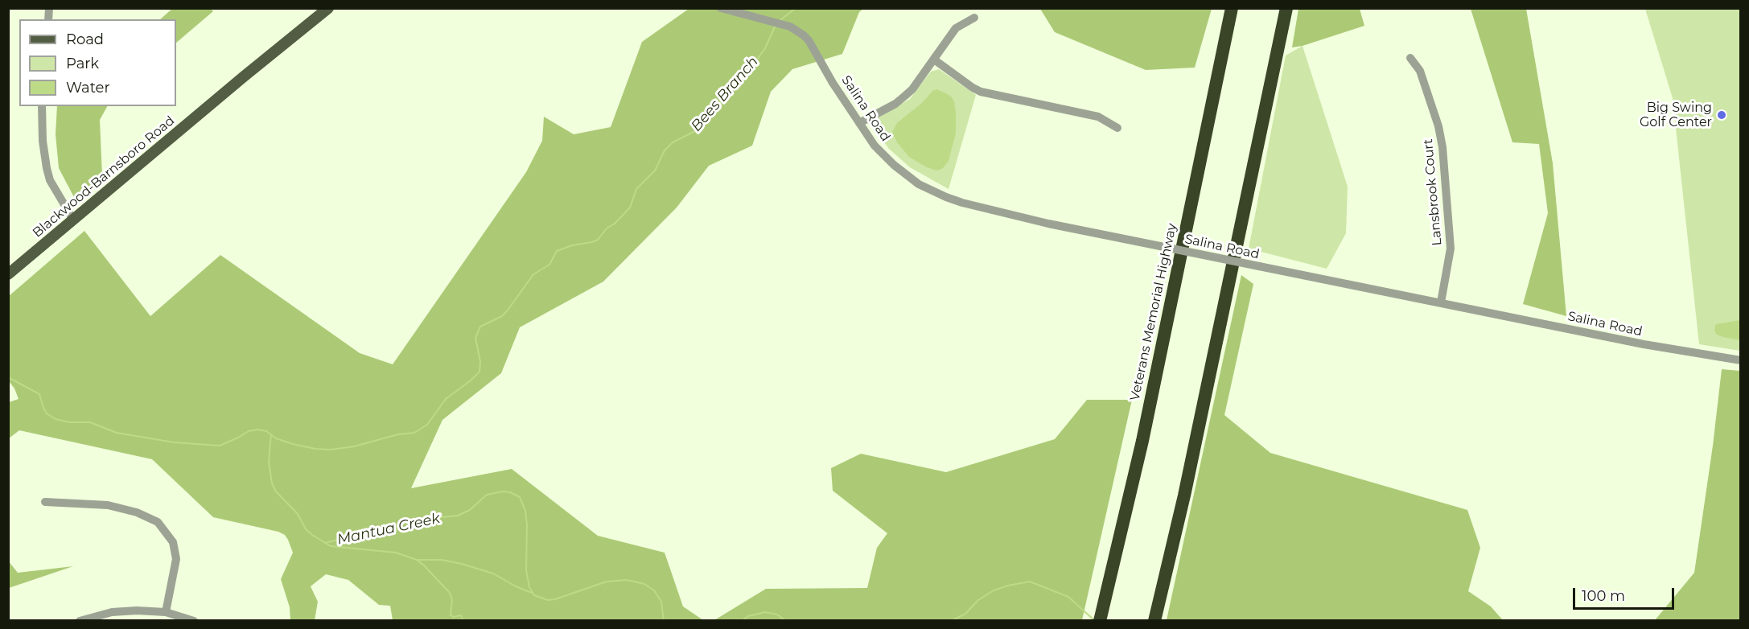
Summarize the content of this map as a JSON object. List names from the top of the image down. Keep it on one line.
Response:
{"streets":{"highway":["Veterans Memorial Highway"],"main road":["Blackwood-Barnsboro Road"],"street":["Salina Road","Lansbrook Court"]},"crossings":[["Salina Road","Lansbrook Court"]],"water":["Bees Branch","Mantua Creek"],"places":["Big Swing Golf Center"],"legend":["Road","Park","Water"],"scale_bar":"100 m"}
